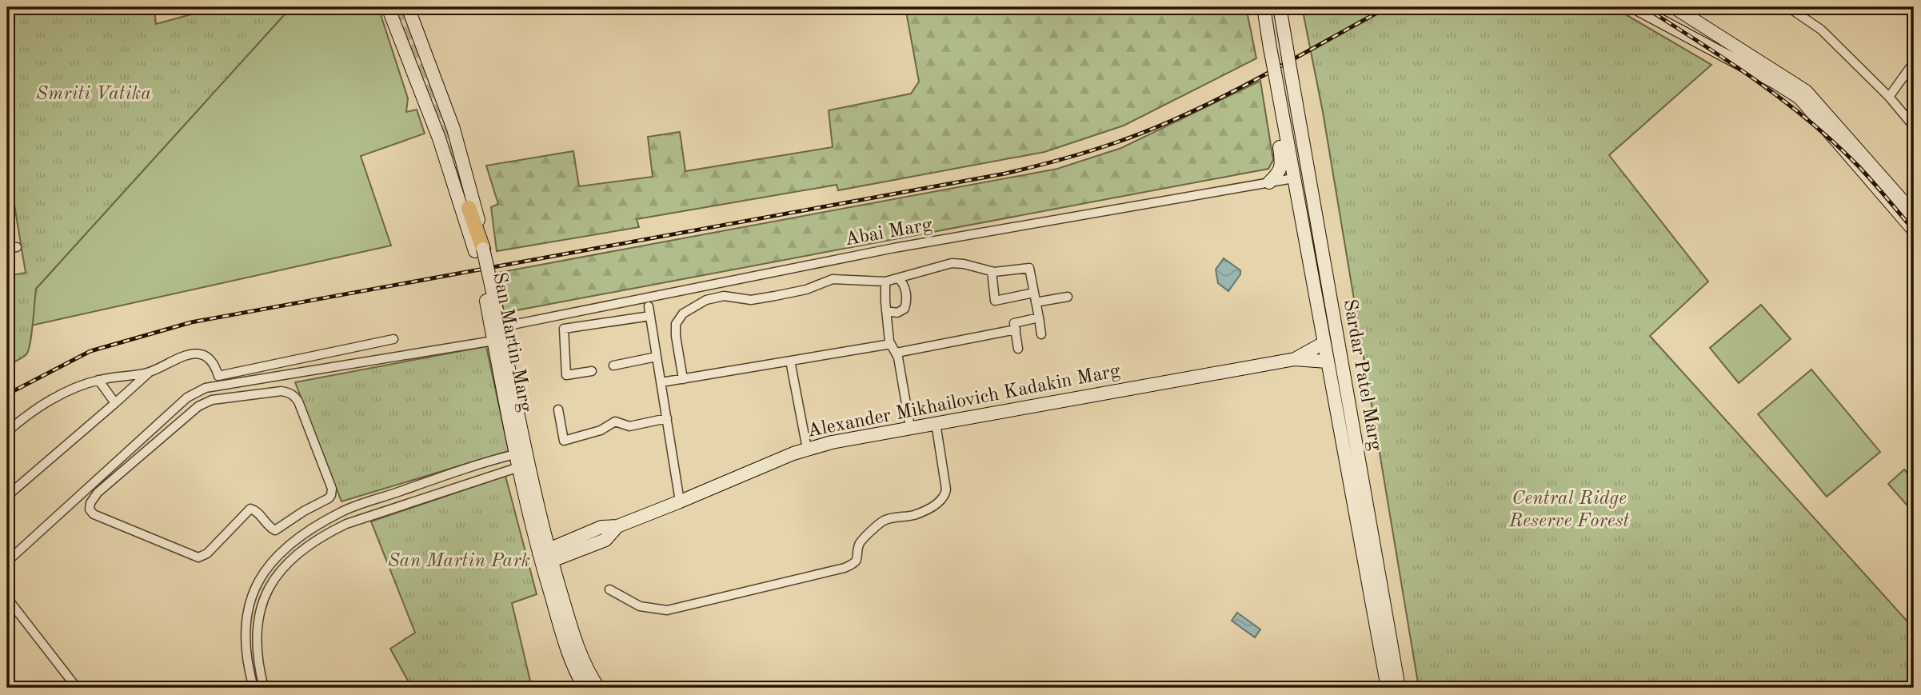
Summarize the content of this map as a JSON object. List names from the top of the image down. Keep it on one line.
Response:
{"streets":{"main road":["San Martin Marg","Sardar Patel Marg","Alexander Mikhailovich Kadakin Marg"],"street":["Abai Marg"]},"crossings":[["Abai Marg","San Martin Marg"],["Abai Marg","Sardar Patel Marg"],["San Martin Marg","Alexander Mikhailovich Kadakin Marg"]],"parks":["Smriti Vatika","Central Ridge Reserve Forest","San Martin Park"]}
